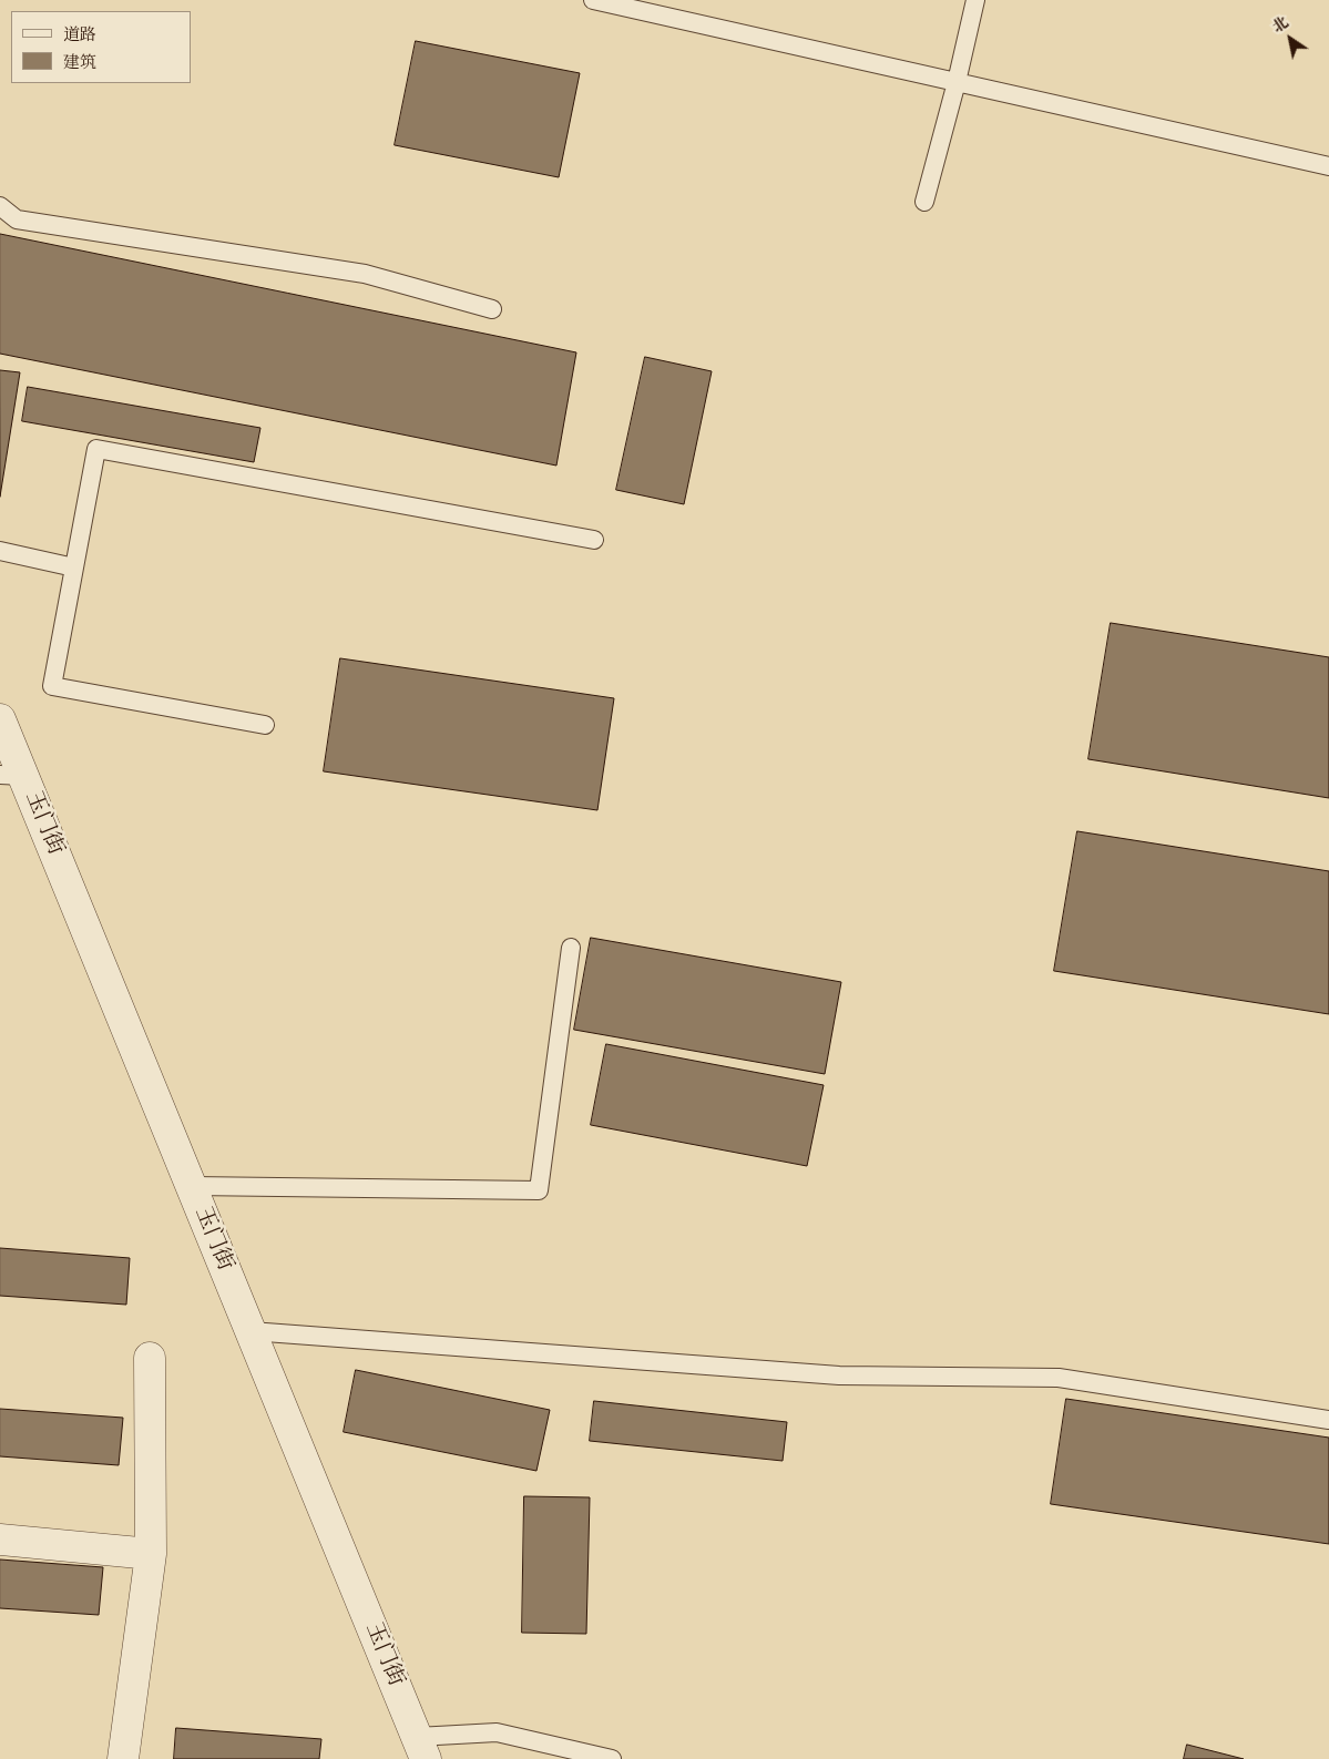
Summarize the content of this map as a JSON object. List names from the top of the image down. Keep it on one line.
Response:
{"streets":{"street":["玉门街"]},"legend":["道路","建筑"],"north":"top left"}
